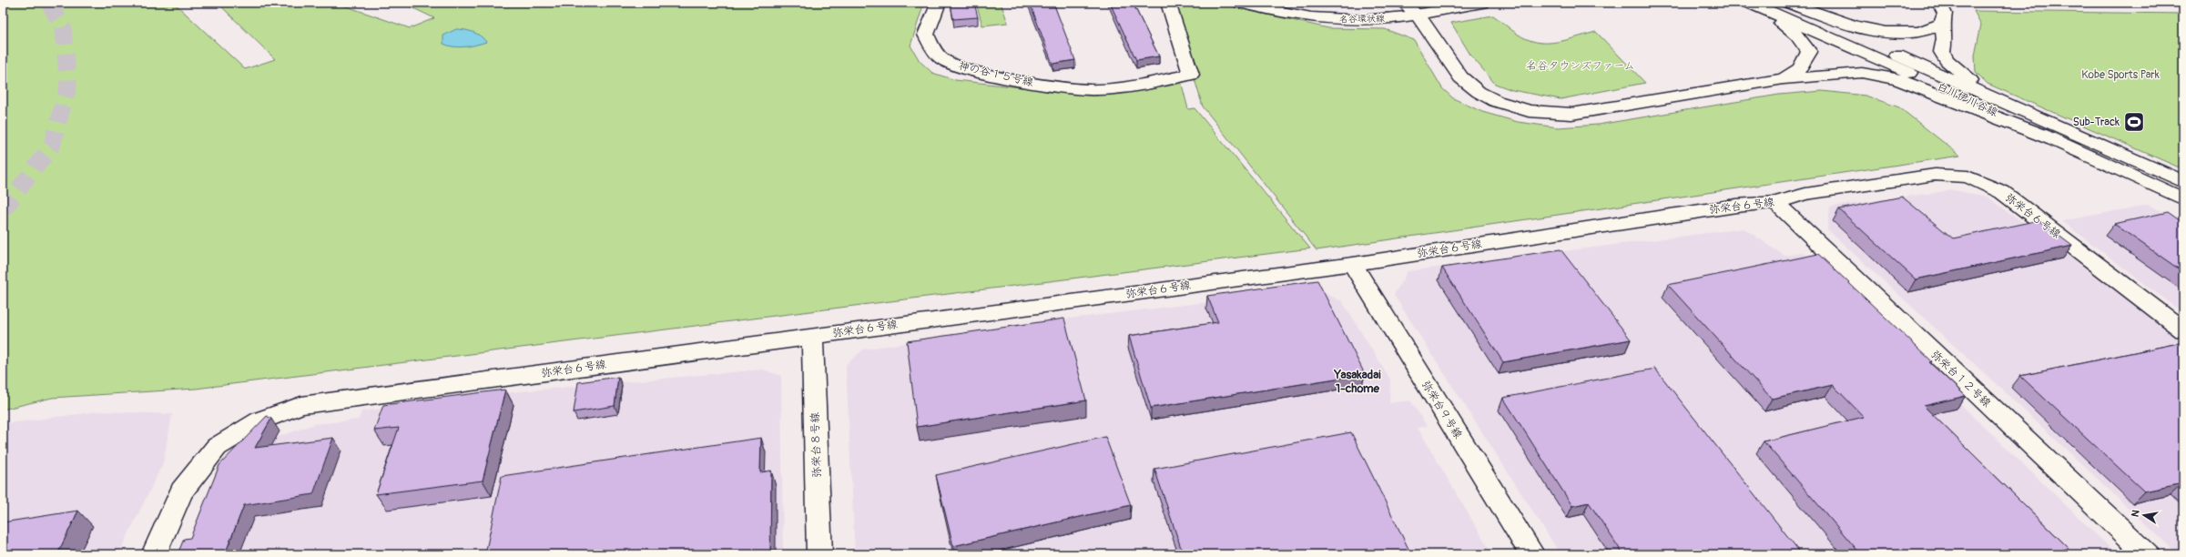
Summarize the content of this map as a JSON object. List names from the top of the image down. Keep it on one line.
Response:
{"streets":{"street":["名谷環状線","神の谷１５号線","白川伊川谷線","弥栄台６号線","弥栄台１２号線","弥栄台９号線","弥栄台８号線"]},"crossings":[["弥栄台６号線","弥栄台１２号線"],["弥栄台６号線","弥栄台９号線"],["弥栄台６号線","弥栄台８号線"]],"districts":["Yasakadai 1-chome"],"parks":["名谷タウンズファーム","Kobe Sports Park"],"places":{"sports":["Sub-Track"]},"north":"left"}
